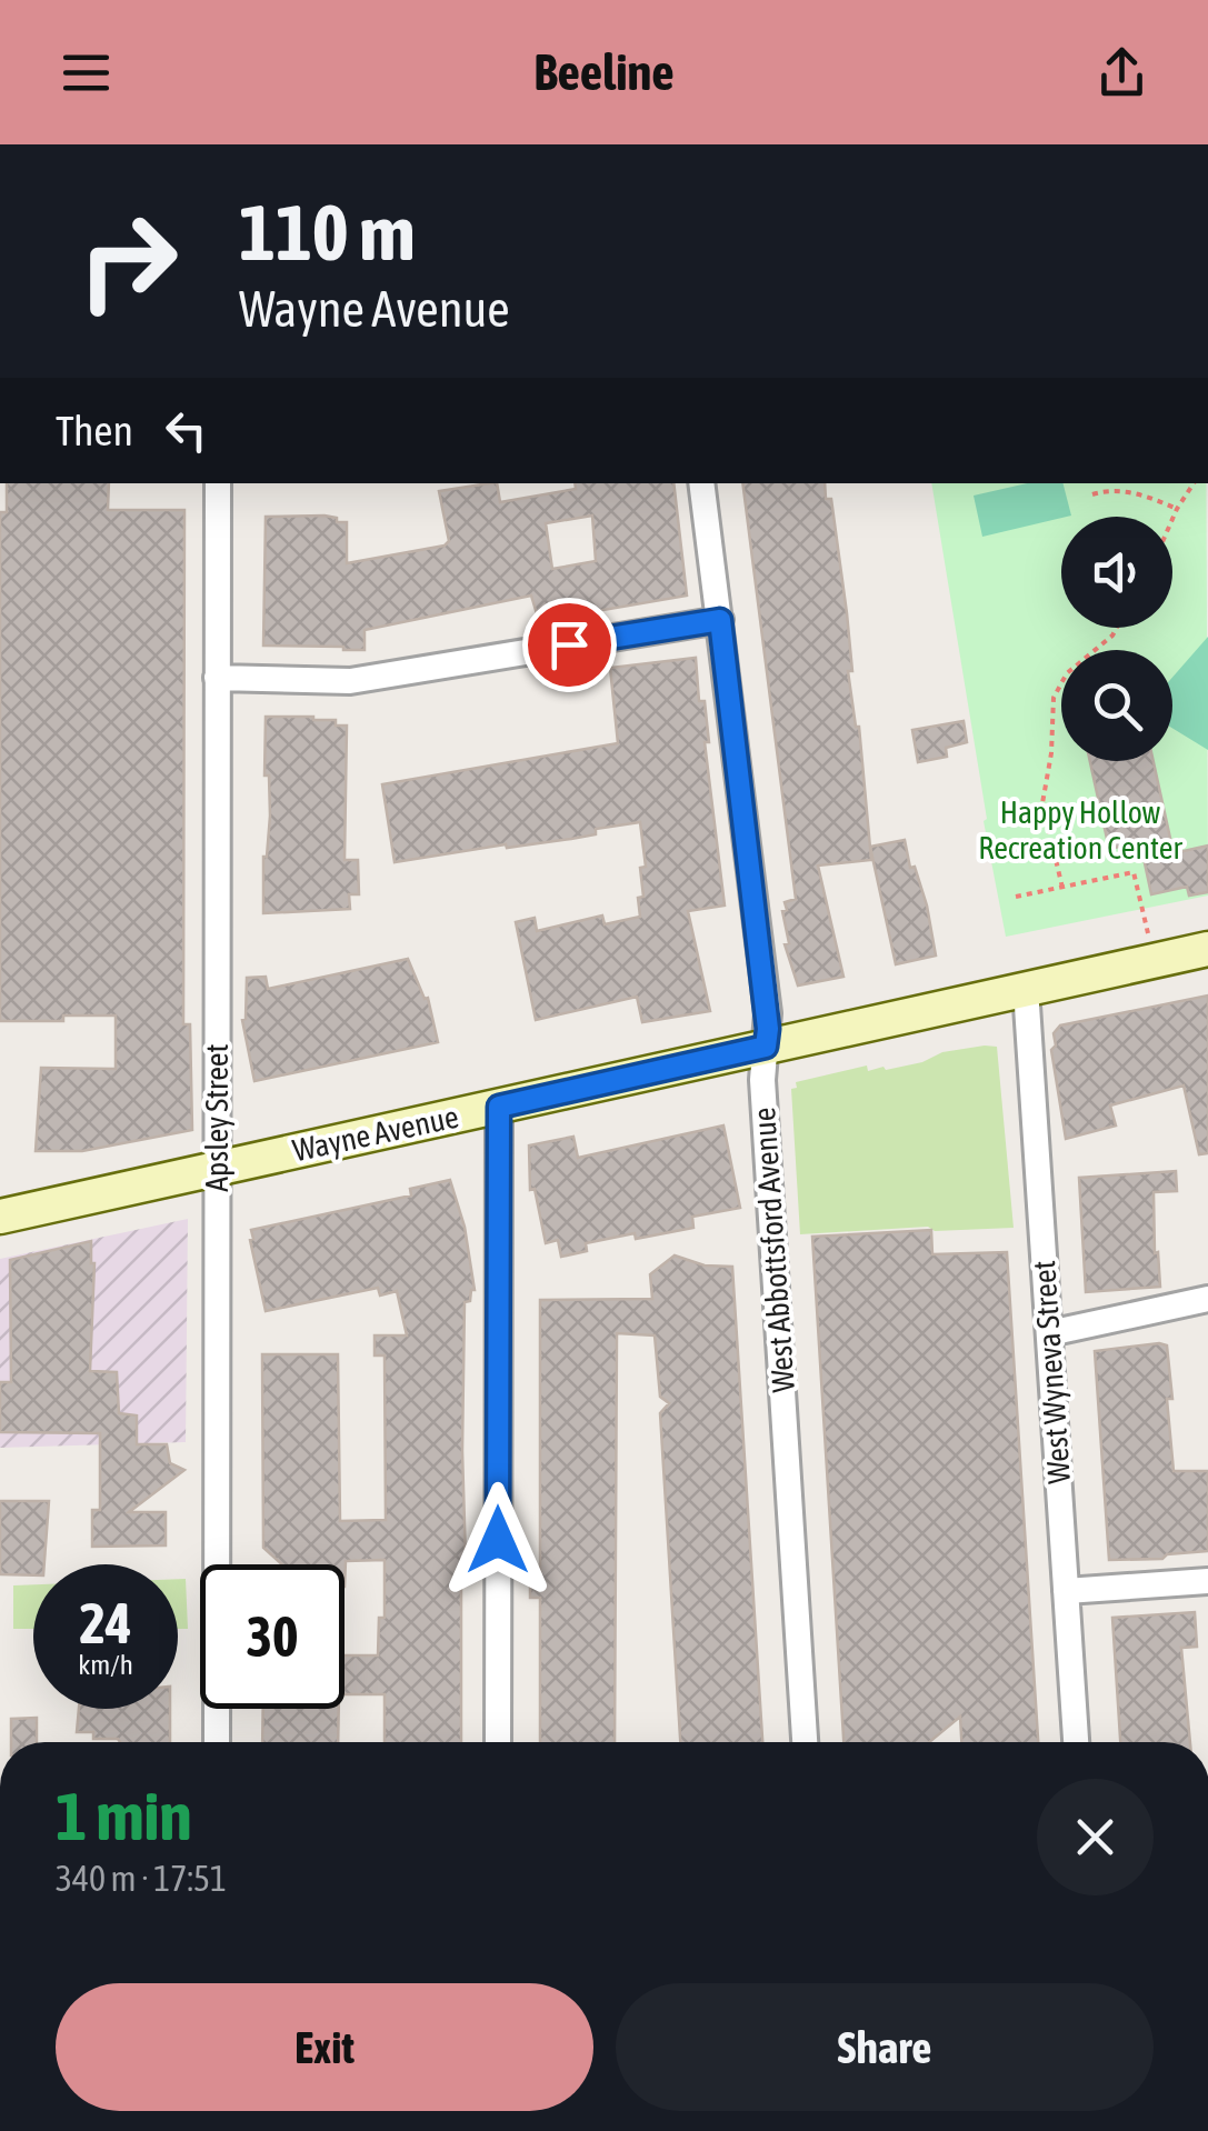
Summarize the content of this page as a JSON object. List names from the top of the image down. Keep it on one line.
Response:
{"streets":{"main road":["Wayne Avenue"],"street":["Apsley Street","West Abbottsford Avenue","West Wyneva Street"]},"crossings":[["Apsley Street","Wayne Avenue"],["Wayne Avenue","West Abbottsford Avenue"],["Wayne Avenue","West Wyneva Street"]],"parks":["Happy Hollow Recreation Center"],"page":{"header":"Beeline","turn":["110 m","Wayne Avenue"],"then":"Then","speed":"24 km/h","limit":"30","heading":["1 min","340 m · 17:51"],"buttons":["Exit","Share"]}}
